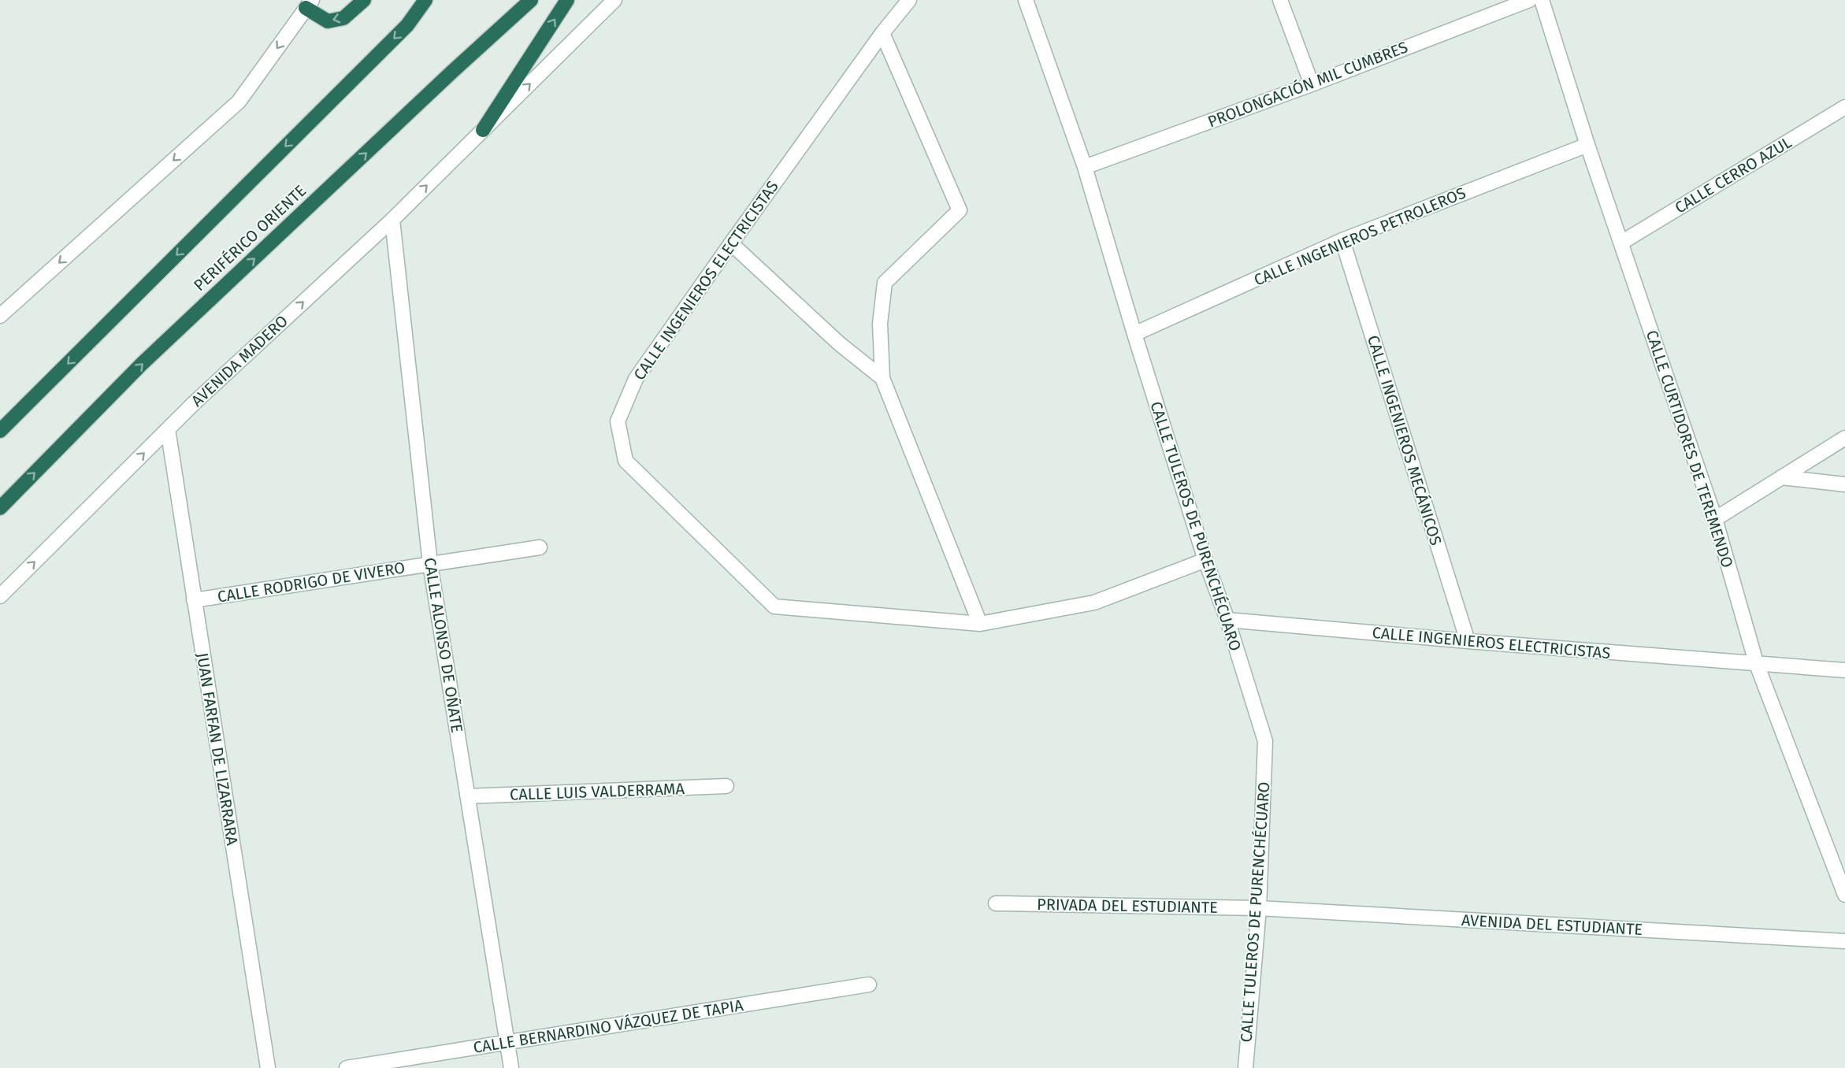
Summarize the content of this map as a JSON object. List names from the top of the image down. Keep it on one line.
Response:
{"streets":{"highway":["PERIFÉRICO ORIENTE"],"street":["PROLONGACIÓN MIL CUMBRES","CALLE CERRO AZUL","CALLE INGENIEROS PETROLEROS","CALLE INGENIEROS ELECTRICISTAS","AVENIDA MADERO","CALLE INGENIEROS MECÁNICOS","CALLE CURTIDORES DE TEREMENDO","CALLE TULEROS DE PURENCHÉCUARO","CALLE RODRIGO DE VIVERO","CALLE ALONSO DE OÑATE","JUAN FARFAN DE LIZARRARA","CALLE LUIS VALDERRAMA","PRIVADA DEL ESTUDIANTE","AVENIDA DEL ESTUDIANTE","CALLE BERNARDINO VÁZQUEZ DE TAPIA"]},"crossings":[["PROLONGACIÓN MIL CUMBRES","CALLE TULEROS DE PURENCHÉCUARO"],["CALLE CERRO AZUL","CALLE CURTIDORES DE TEREMENDO"],["CALLE INGENIEROS PETROLEROS","CALLE INGENIEROS MECÁNICOS"],["CALLE INGENIEROS PETROLEROS","CALLE CURTIDORES DE TEREMENDO"],["CALLE INGENIEROS PETROLEROS","CALLE TULEROS DE PURENCHÉCUARO"],["CALLE INGENIEROS ELECTRICISTAS","CALLE INGENIEROS MECÁNICOS"],["CALLE INGENIEROS ELECTRICISTAS","CALLE CURTIDORES DE TEREMENDO"],["CALLE INGENIEROS ELECTRICISTAS","CALLE TULEROS DE PURENCHÉCUARO"],["AVENIDA MADERO","CALLE ALONSO DE OÑATE"],["AVENIDA MADERO","JUAN FARFAN DE LIZARRARA"],["CALLE TULEROS DE PURENCHÉCUARO","PRIVADA DEL ESTUDIANTE"],["CALLE TULEROS DE PURENCHÉCUARO","AVENIDA DEL ESTUDIANTE"],["CALLE RODRIGO DE VIVERO","CALLE ALONSO DE OÑATE"],["CALLE RODRIGO DE VIVERO","JUAN FARFAN DE LIZARRARA"],["CALLE ALONSO DE OÑATE","CALLE LUIS VALDERRAMA"],["CALLE ALONSO DE OÑATE","CALLE BERNARDINO VÁZQUEZ DE TAPIA"],["PRIVADA DEL ESTUDIANTE","AVENIDA DEL ESTUDIANTE"]],"one_way":["AVENIDA MADERO"]}
